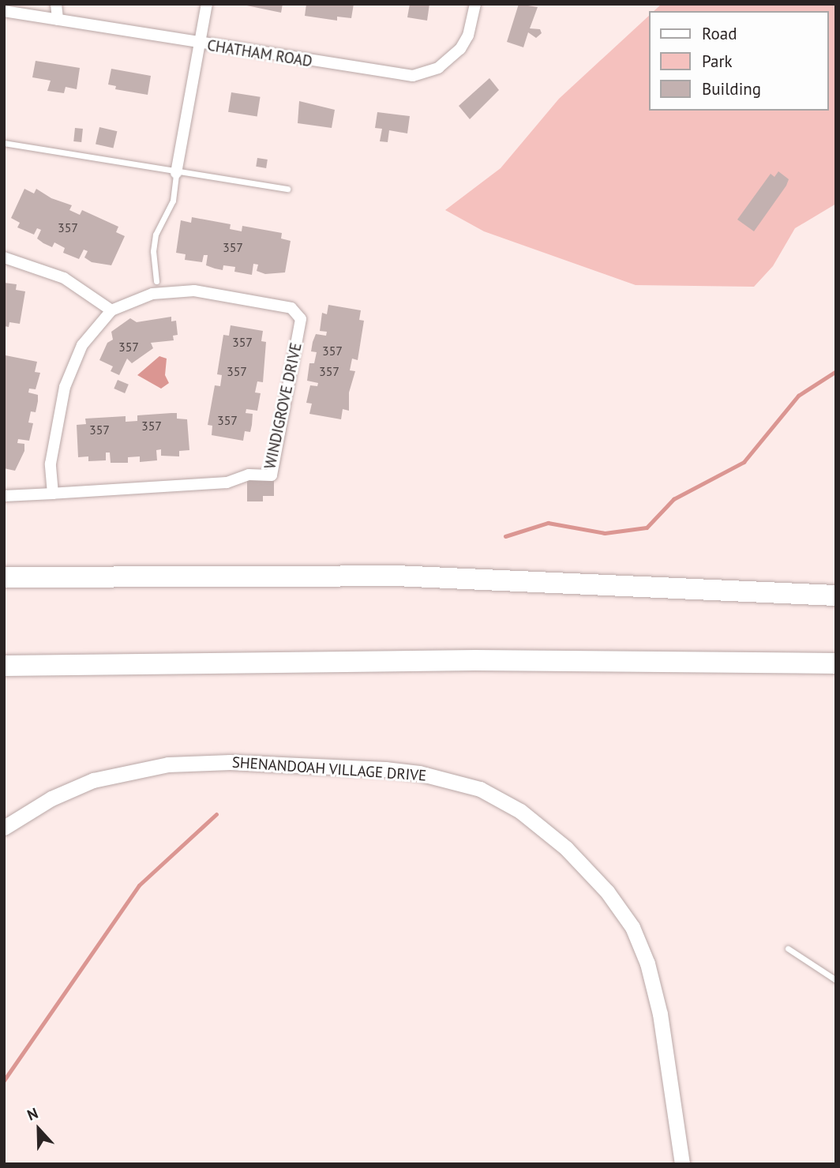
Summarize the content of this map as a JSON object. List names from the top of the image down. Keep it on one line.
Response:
{"streets":{"street":["CHATHAM ROAD","WINDIGROVE DRIVE","SHENANDOAH VILLAGE DRIVE"]},"house_numbers":["357","357","357","357","357","357","357","357","357","357"],"legend":["Road","Park","Building"],"north":"top"}
